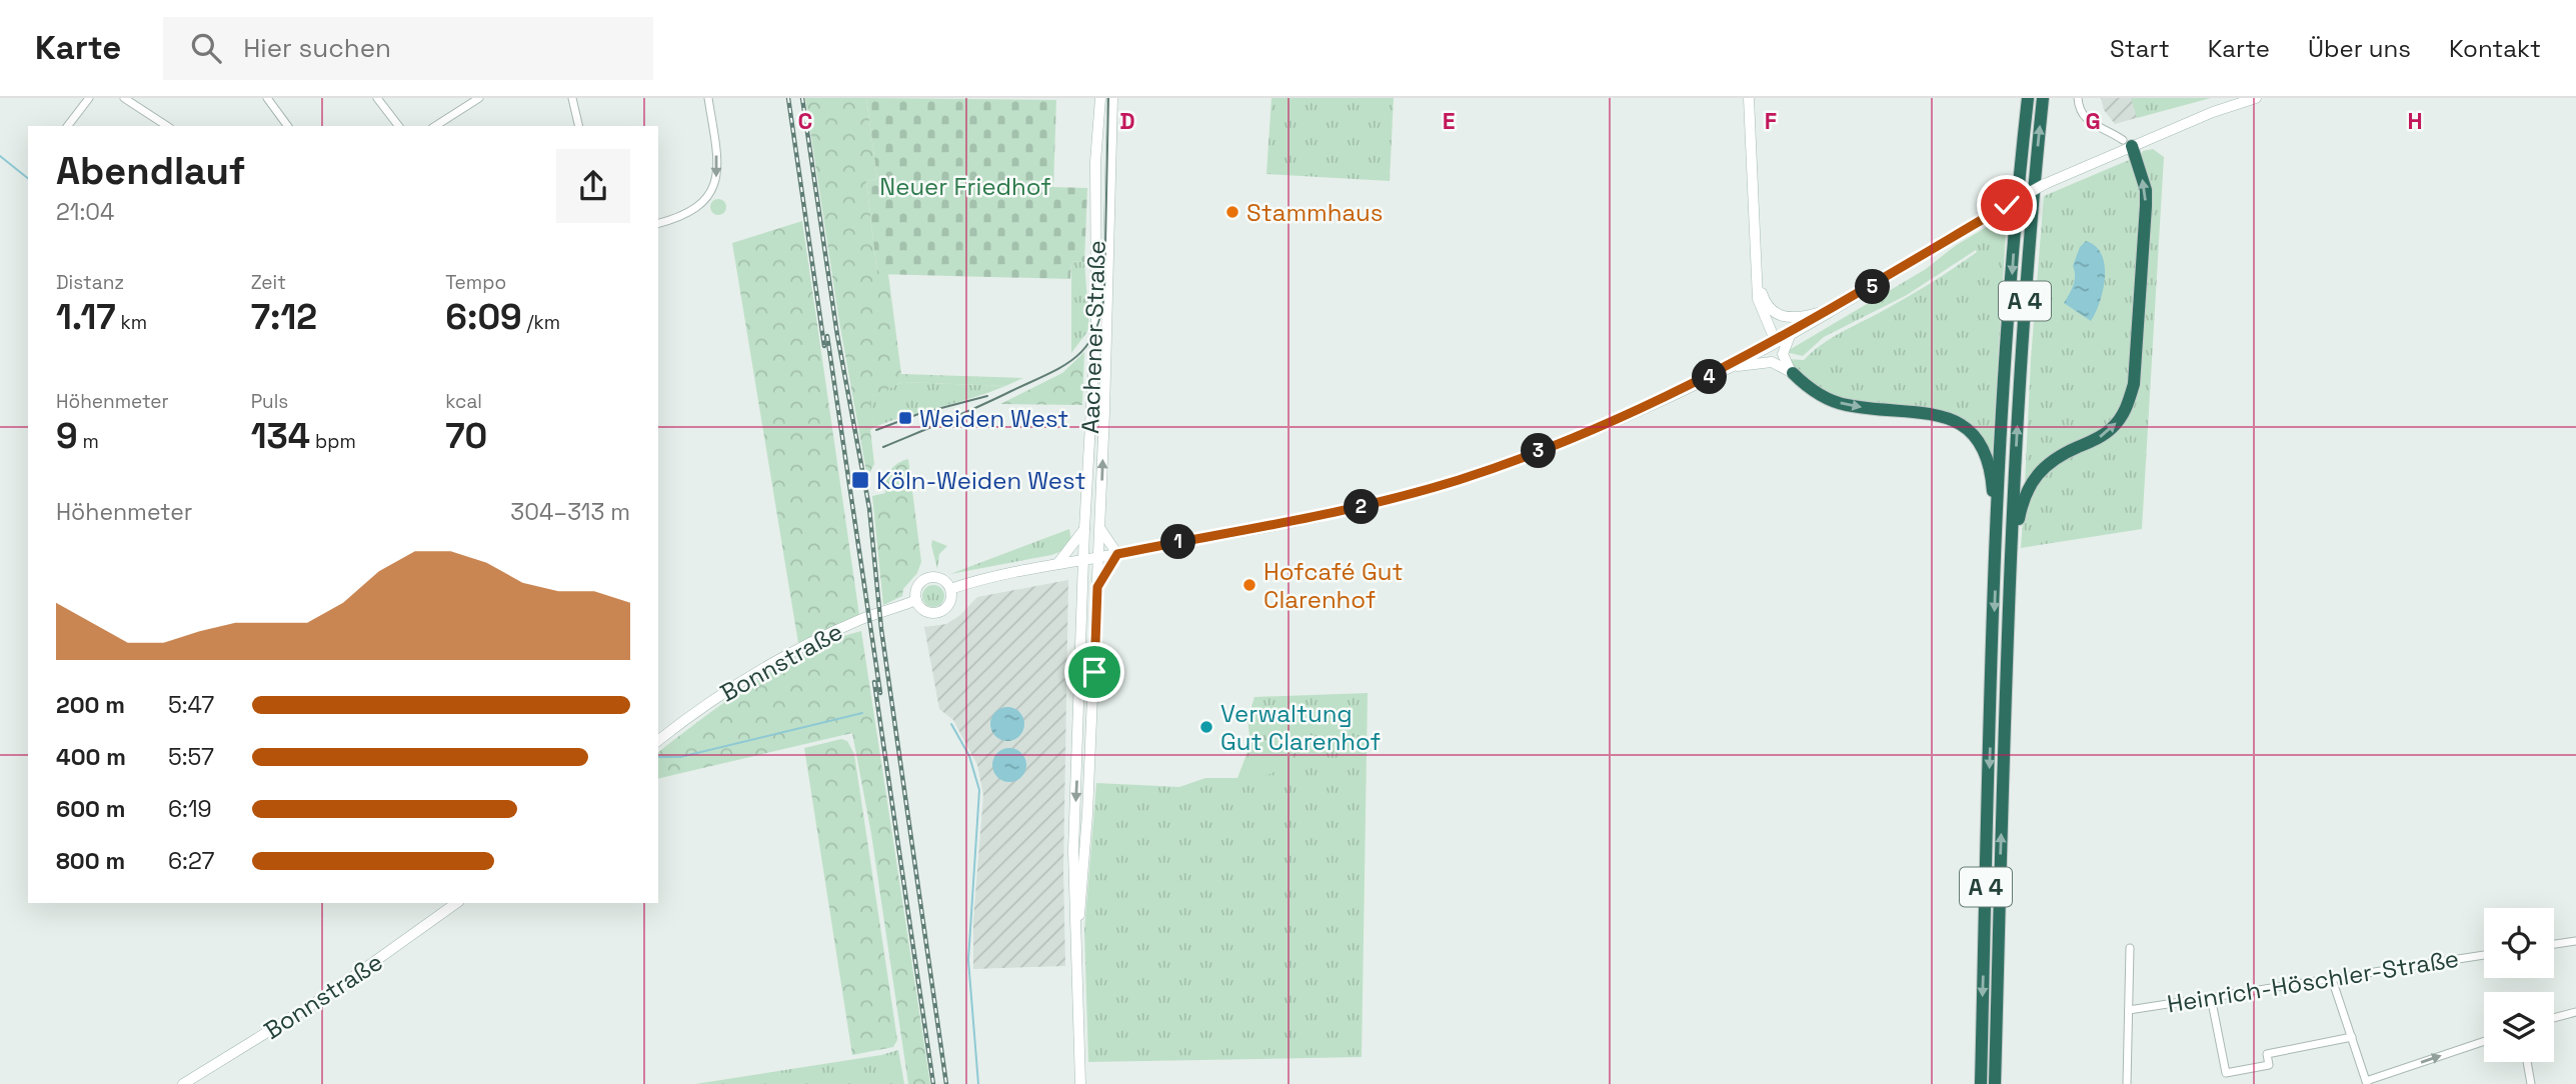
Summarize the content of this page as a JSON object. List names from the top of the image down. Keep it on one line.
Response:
{"streets":{"highway":["A 4"],"main road":["Aachener Straße","Bonnstraße"],"street":["Heinrich-Höschler-Straße"]},"parks":["Neuer Friedhof"],"places":{"other":["Stammhaus","Hofcafé Gut Clarenhof","Verwaltung Gut Clarenhof"],"transit":["Weiden West","Köln-Weiden West"]},"page":{"header":"Karte","search":"Hier suchen","nav":["Start","Karte","Über uns","Kontakt"],"heading":["Abendlauf","21:04"],"stats":[["Distanz","1.17 km"],["Zeit","7:12"],["Tempo","6:09 /km"],["Höhenmeter","9 m"],["Puls","134 bpm"],["kcal","70"]],"pins":["5","4","3","2","1"],"chart":["Höhenmeter","304–313 m"],"list":[{"name":"200 m","note":"5:47"},{"name":"400 m","note":"5:57"},{"name":"600 m","note":"6:19"},{"name":"800 m","note":"6:27"}]},"grid":{"columns":["C","D","E","F","G","H"]}}
